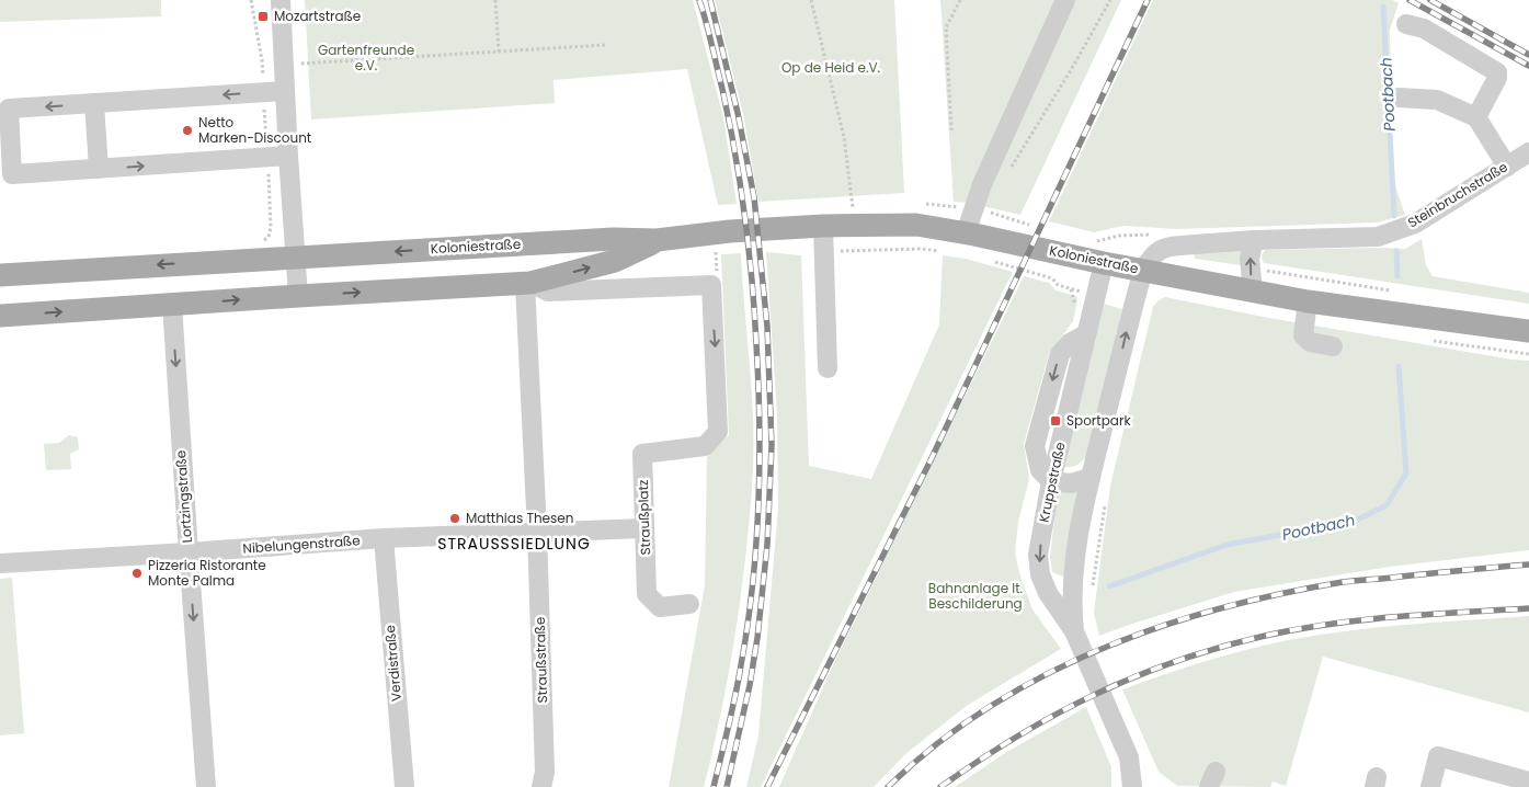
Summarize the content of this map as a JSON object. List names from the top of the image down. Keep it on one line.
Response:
{"streets":{"main road":["Koloniestraße"],"street":["Steinbruchstraße","Kruppstraße","Lortzingstraße","Straußplatz","Nibelungenstraße","Straußstraße","Verdistraße"]},"crossings":[["Steinbruchstraße","Koloniestraße"],["Steinbruchstraße","Kruppstraße"],["Koloniestraße","Kruppstraße"],["Koloniestraße","Lortzingstraße"],["Koloniestraße","Straußplatz"],["Koloniestraße","Straußstraße"],["Lortzingstraße","Nibelungenstraße"],["Nibelungenstraße","Straußstraße"],["Nibelungenstraße","Verdistraße"]],"one_way":["Lortzingstraße"],"districts":["STRAUSSSIEDLUNG"],"water":["Pootbach"],"parks":["Gartenfreunde e.V.","Op de Heid e.V.","Bahnanlage lt. Beschilderung"],"places":{"transit":["Mozartstraße","Sportpark"],"other":["Netto Marken-Discount","Matthias Thesen","Pizzeria Ristorante Monte Palma"]}}
